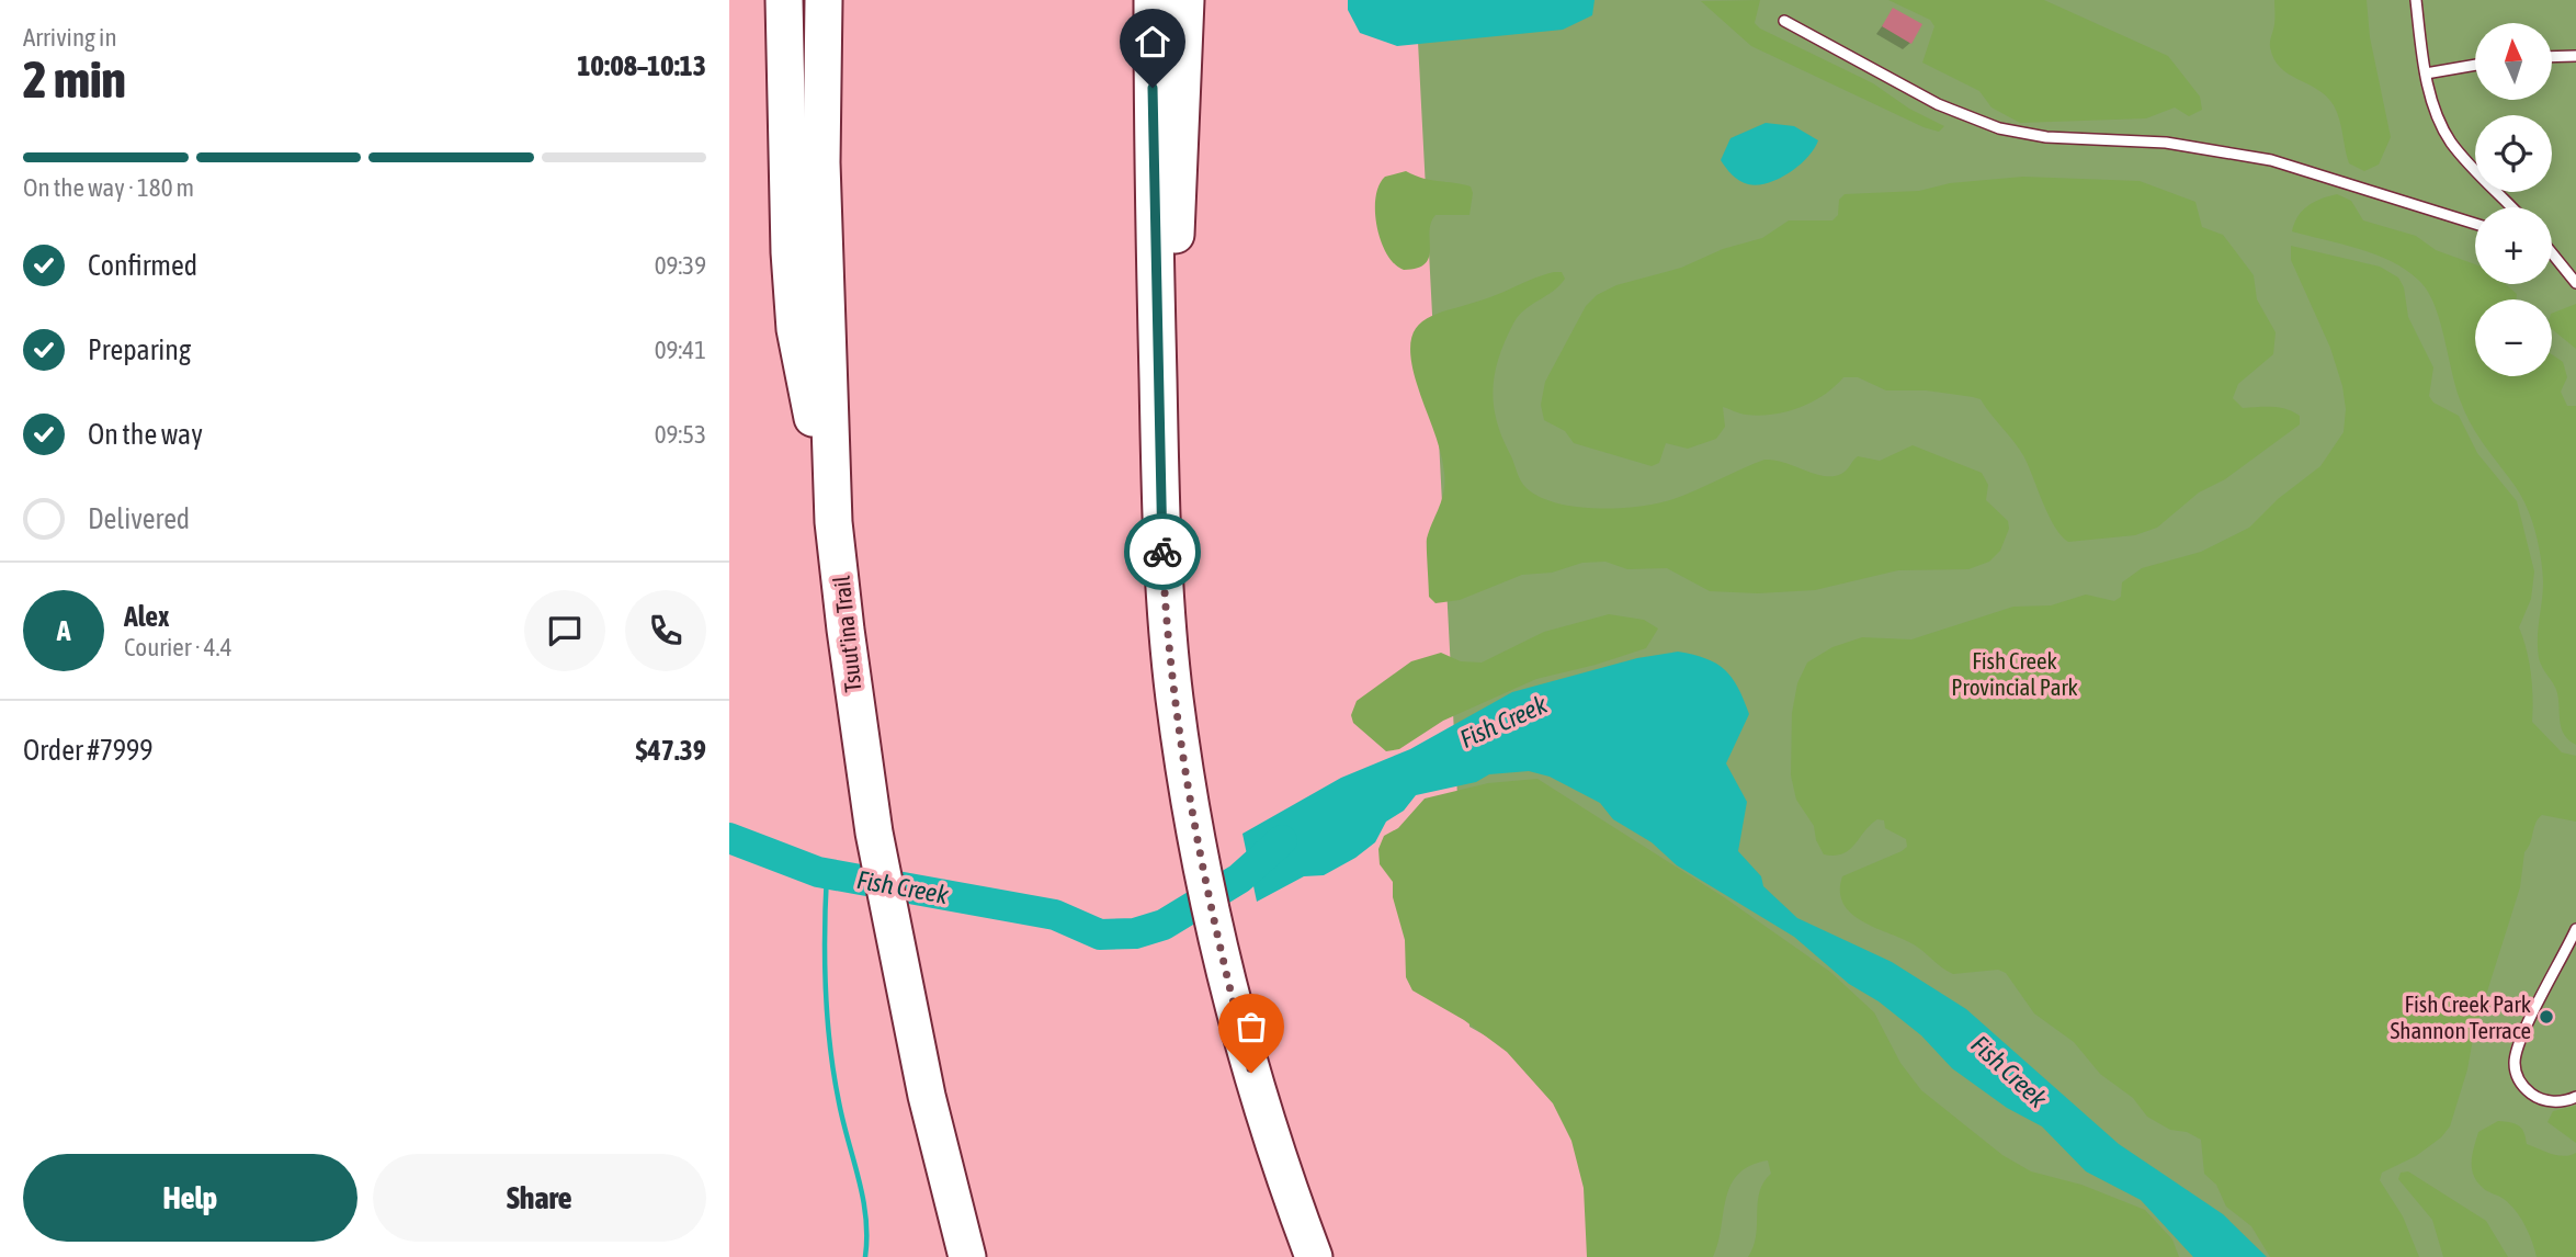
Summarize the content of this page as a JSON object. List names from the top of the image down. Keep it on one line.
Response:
{"streets":{"highway":["Tsuut'ina Trail"]},"water":["Fish Creek"],"parks":["Fish Creek Provincial Park"],"places":["Fish Creek Park Shannon Terrace"],"north":"top","page":{"heading":["2 min","Arriving in","10:08–10:13"],"panel":["Alex","Courier · 4.4","Order #7999","$47.39"],"map_buttons":["+","−"],"bar":"On the way · 180 m","list":[["Confirmed","09:39"],["Preparing","09:41"],["On the way","09:53"],"Delivered"],"round":"A","buttons":["Help","Share"]}}
